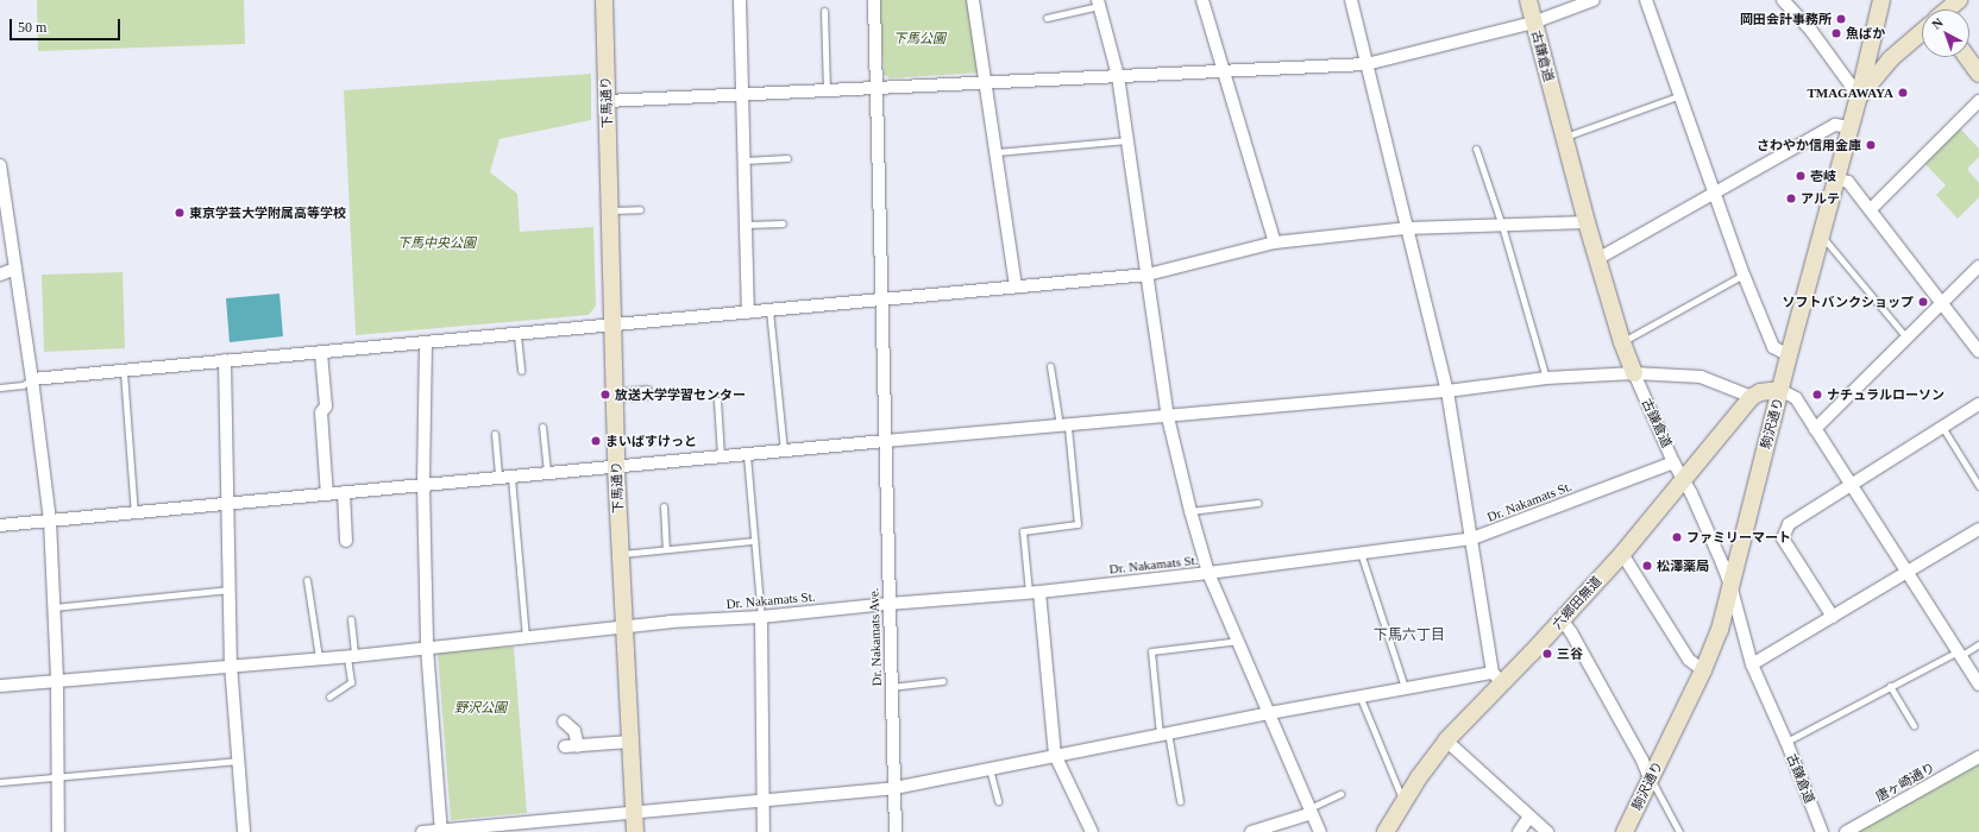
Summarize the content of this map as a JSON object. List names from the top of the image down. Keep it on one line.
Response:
{"streets":{"street":["古鎌倉道","下馬通り","駒沢通り","Dr. Nakamats St.","六郷田無道","Dr. Nakamats Ave.","唐ヶ崎通り"]},"crossings":[["古鎌倉道","駒沢通り"],["古鎌倉道","Dr. Nakamats St."],["古鎌倉道","六郷田無道"],["下馬通り","Dr. Nakamats St."],["Dr. Nakamats St.","Dr. Nakamats Ave."]],"districts":["下馬六丁目"],"parks":["下馬公園","下馬中央公園","野沢公園"],"places":["岡田会計事務所","魚ばか","TMAGAWAYA","さわやか信用金庫","壱岐","アルテ","東京学芸大学附属高等学校","ソフトバンクショップ","放送大学学習センター","ナチュラルローソン","まいばすけっと","ファミリーマート","松澤薬局","三谷"],"scale_bar":"50 m","north":"top left"}
